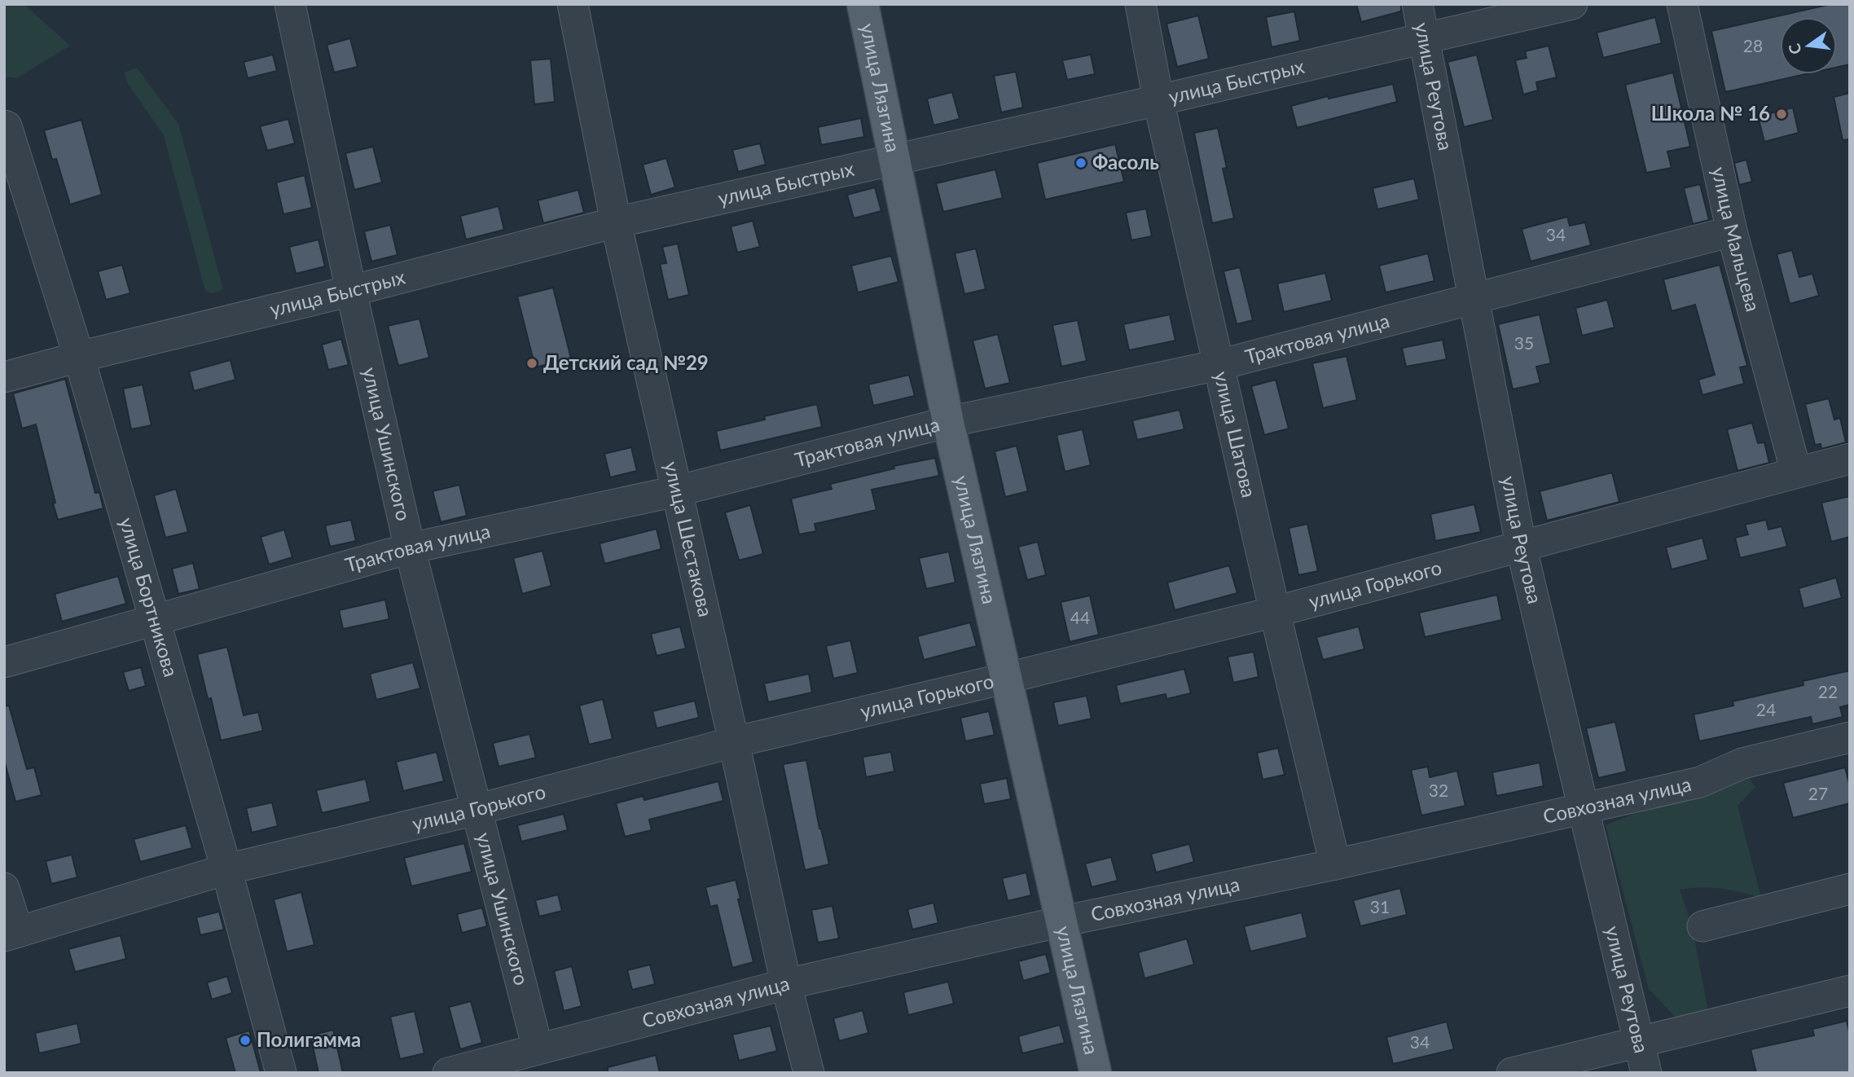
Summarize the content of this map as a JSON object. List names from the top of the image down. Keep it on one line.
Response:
{"streets":{"main road":["улица Лязгина"],"street":["улица Быстрых","улица Реутова","улица Мальцева","Трактовая улица","улица Шатова","улица Ушинского","улица Шестакова","улица Горького","улица Бортникова","Совхозная улица"]},"crossings":[["улица Быстрых","улица Лязгина"],["улица Быстрых","улица Реутова"],["улица Быстрых","улица Шатова"],["улица Быстрых","улица Ушинского"],["улица Быстрых","улица Шестакова"],["улица Быстрых","улица Бортникова"],["улица Лязгина","Трактовая улица"],["улица Лязгина","улица Горького"],["улица Лязгина","Совхозная улица"],["улица Реутова","Трактовая улица"],["улица Реутова","улица Горького"],["улица Реутова","Совхозная улица"],["улица Мальцева","Трактовая улица"],["улица Мальцева","улица Горького"],["Трактовая улица","улица Шатова"],["Трактовая улица","улица Ушинского"],["Трактовая улица","улица Шестакова"],["Трактовая улица","улица Бортникова"],["улица Шатова","улица Горького"],["улица Шатова","Совхозная улица"],["улица Ушинского","улица Горького"],["улица Ушинского","Совхозная улица"],["улица Шестакова","улица Горького"],["улица Шестакова","Совхозная улица"],["улица Горького","улица Бортникова"]],"places":["Школа № 16","Фасоль","Детский сад №29","Полигамма"],"house_numbers":["28","34","35","44","22","24","32","27","31","34"],"north":"left"}
